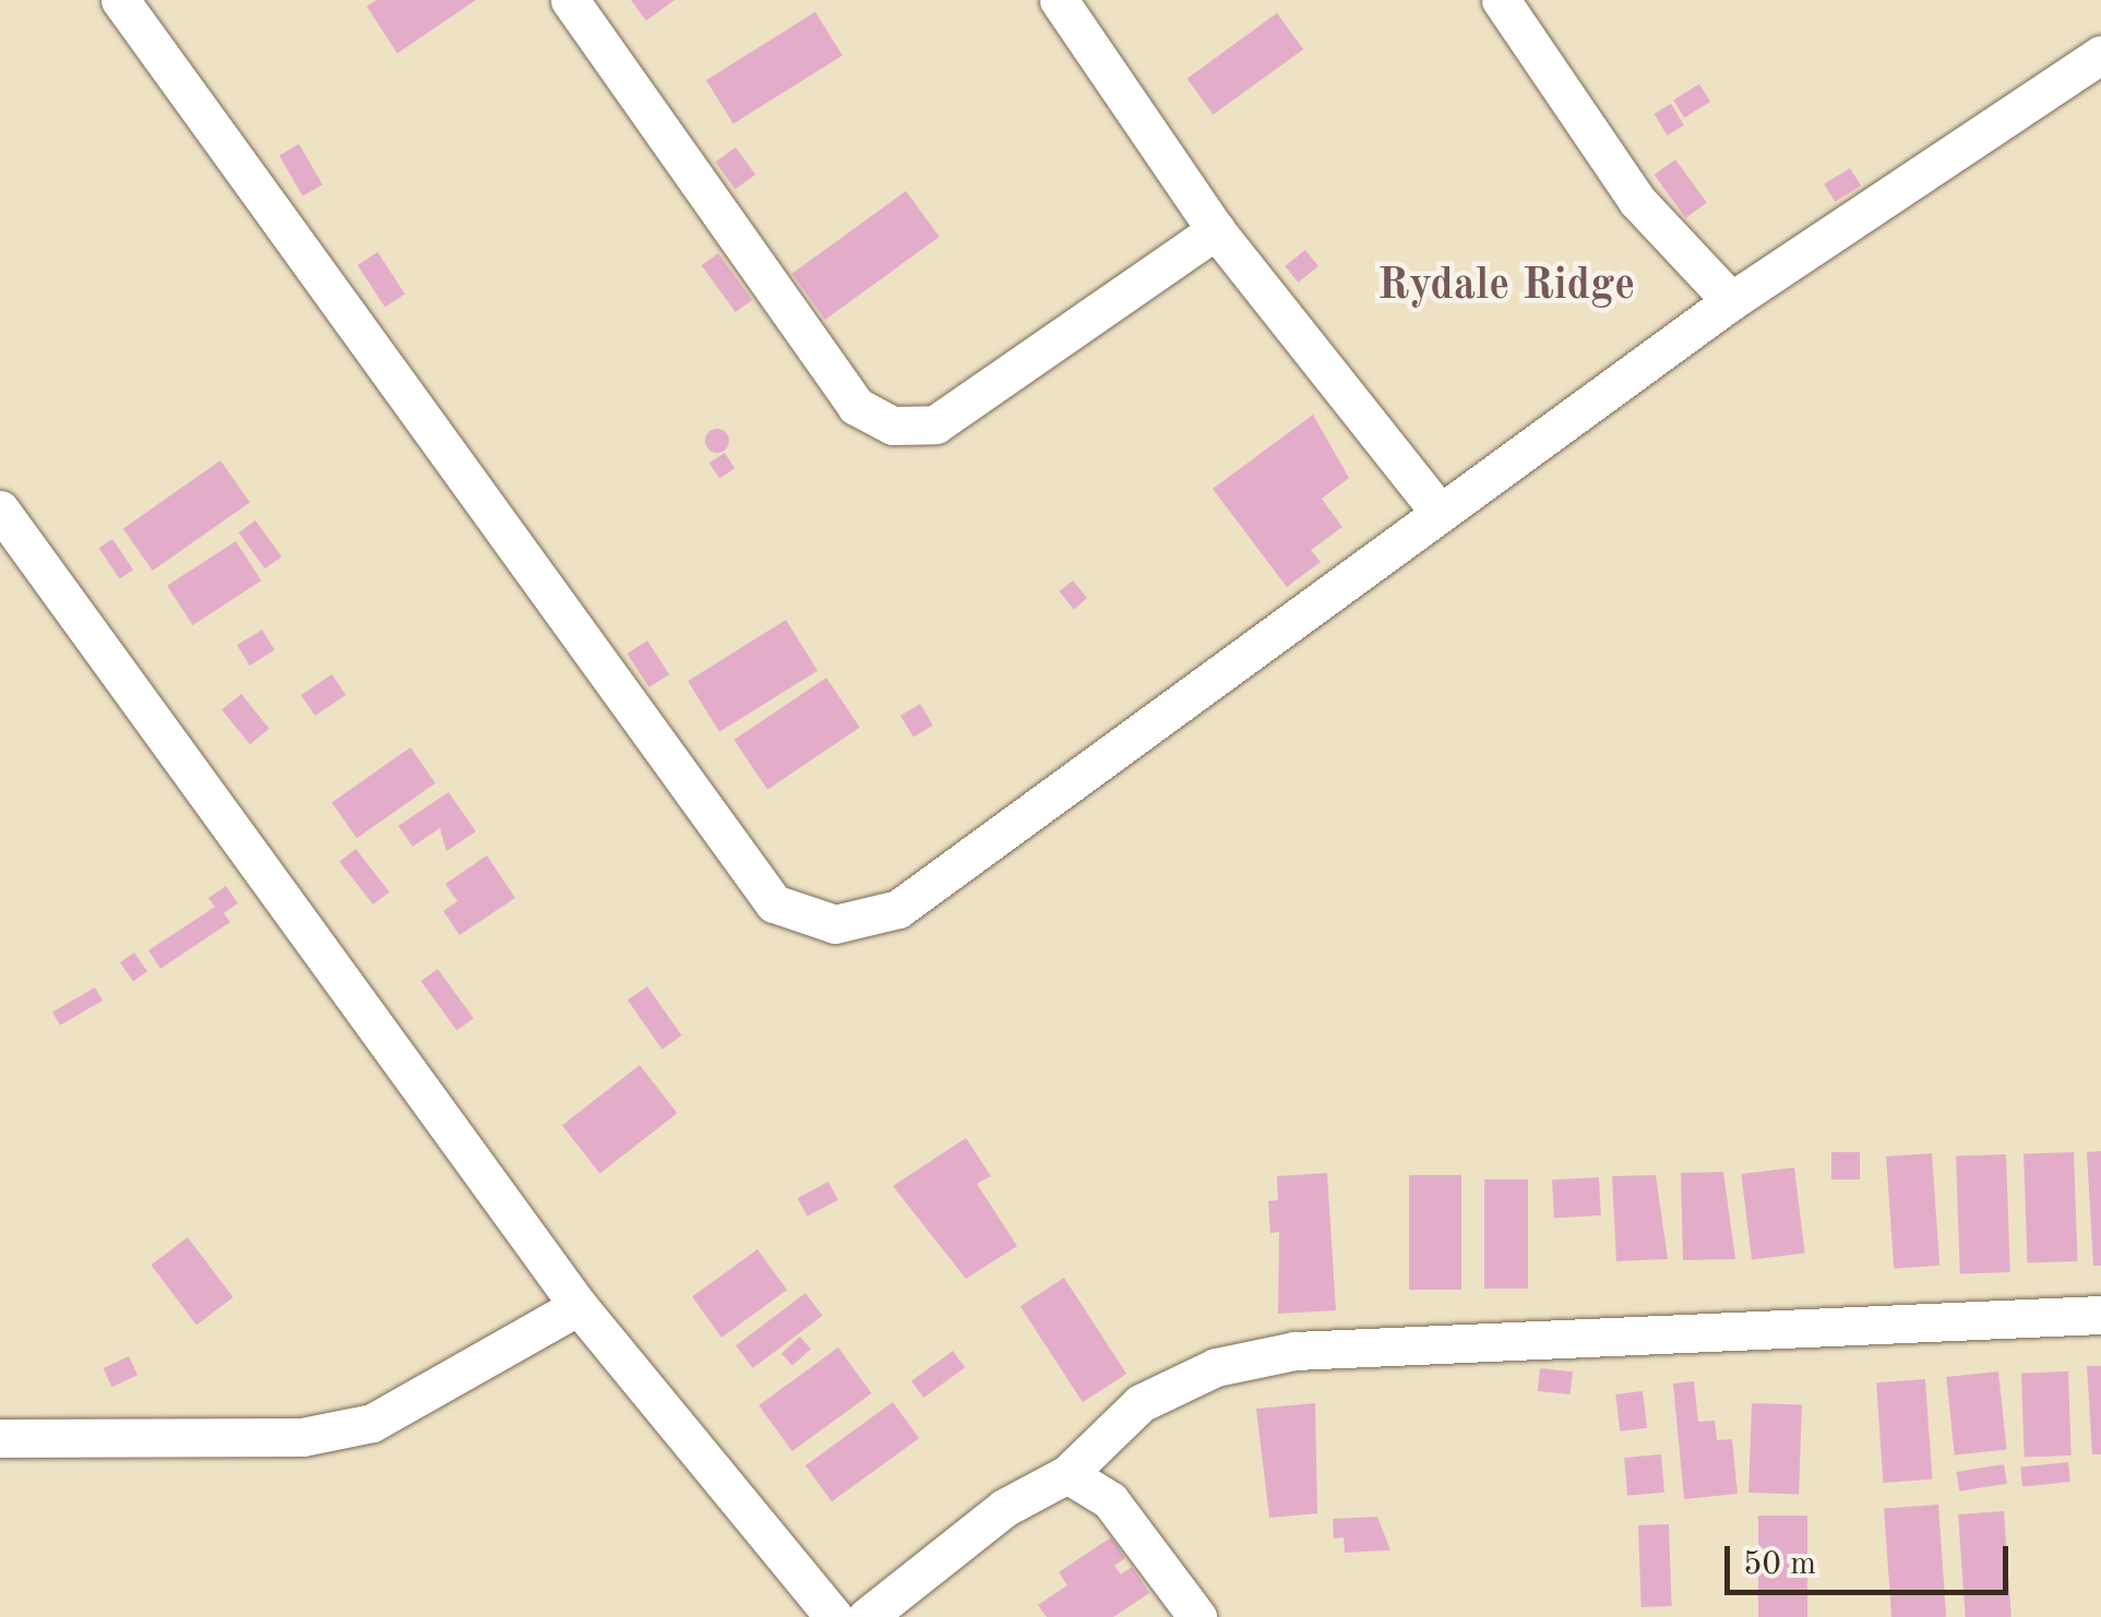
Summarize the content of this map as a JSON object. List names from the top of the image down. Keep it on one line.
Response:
{"districts":["Rydale Ridge"],"scale_bar":"50 m"}
